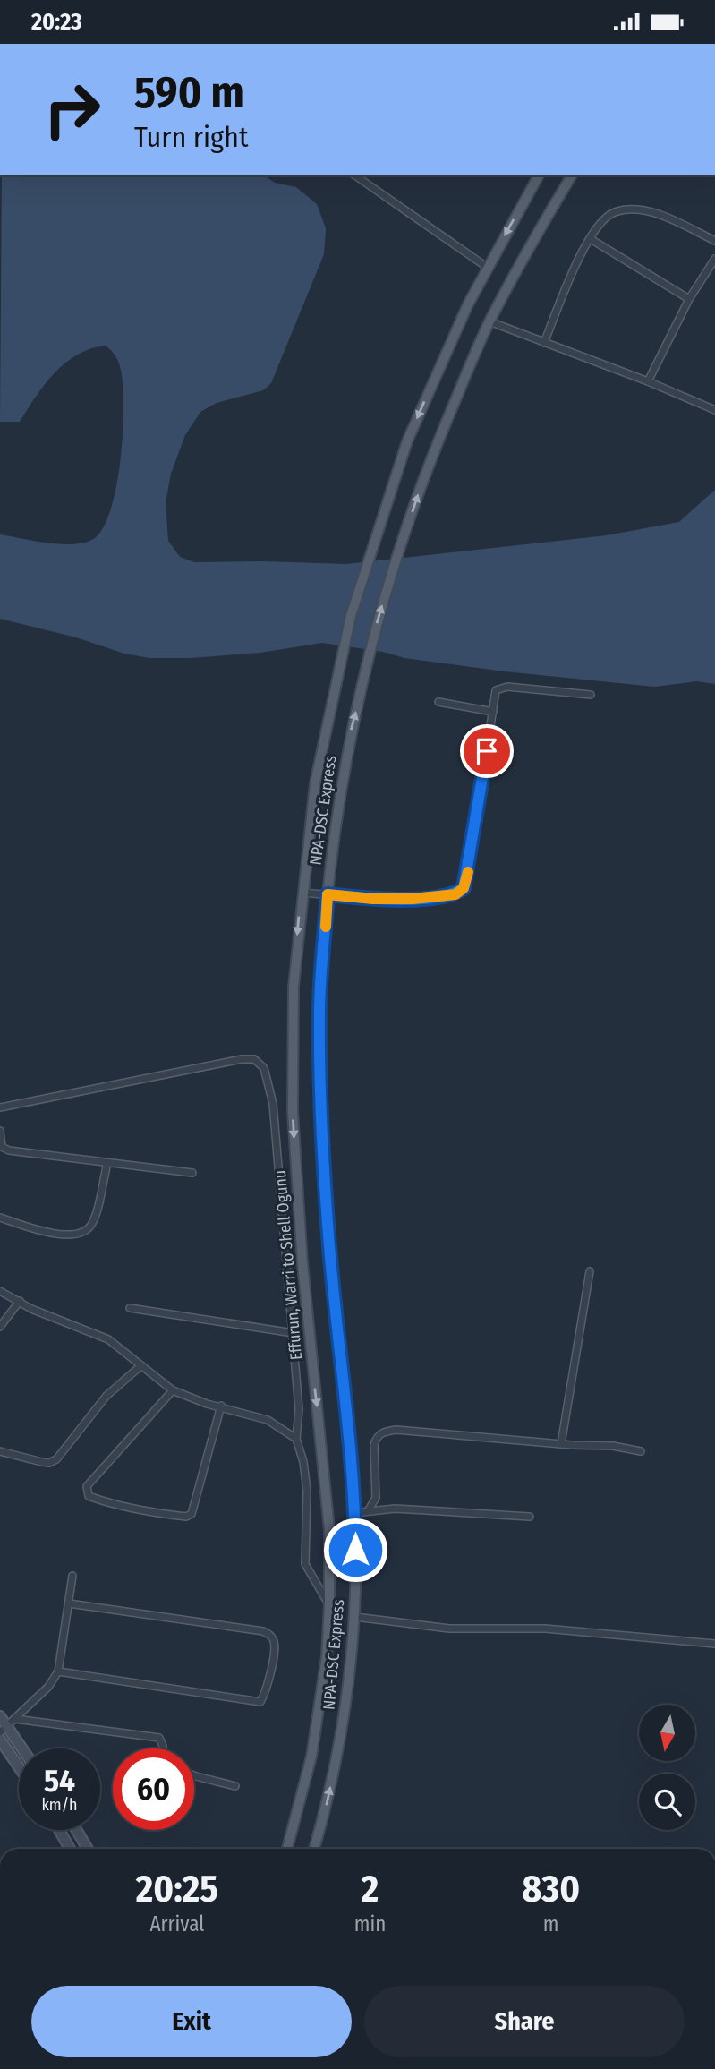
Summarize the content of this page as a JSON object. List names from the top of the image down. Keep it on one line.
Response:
{"streets":{"main road":["NPA-DSC Express","Effurun, Warri to Shell Ogunu"]},"one_way":["NPA-DSC Express","Effurun, Warri to Shell Ogunu"],"north":"bottom","page":{"status":"20:23","turn":["590 m","Turn right"],"speed":"54 km/h","limit":"60","eta":["20:25","Arrival","2","min","830","m"],"buttons":["Exit","Share"]}}
